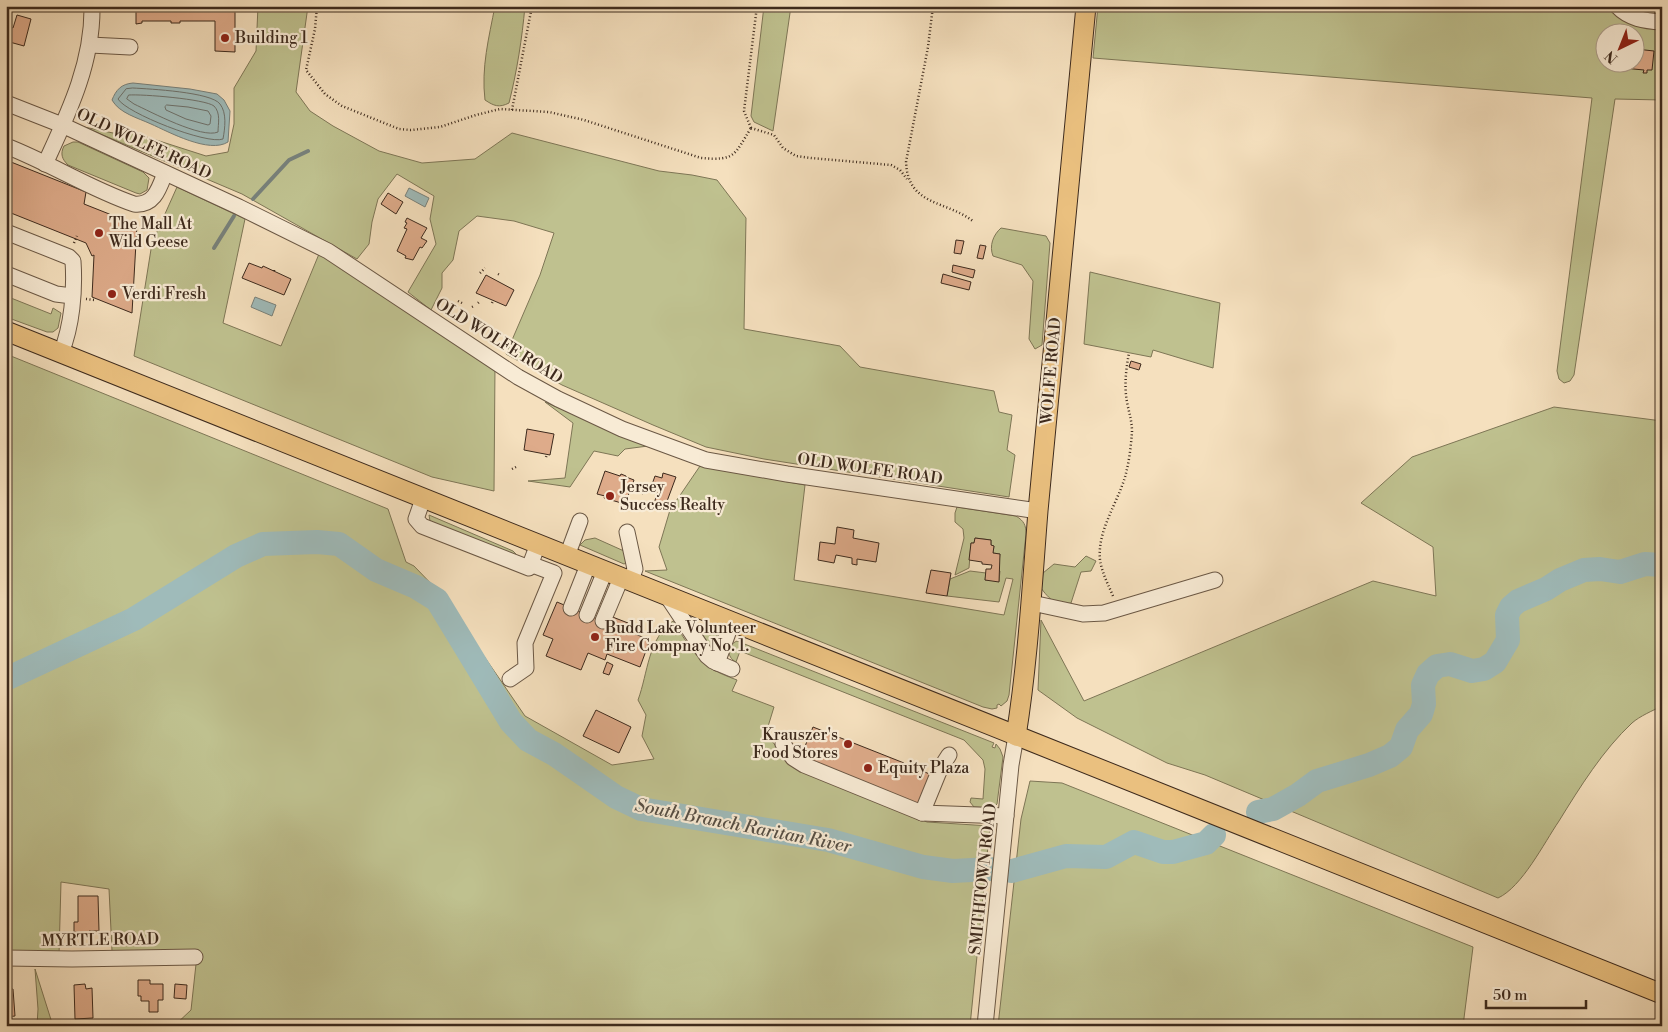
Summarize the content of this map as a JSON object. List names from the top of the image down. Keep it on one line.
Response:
{"streets":{"main road":["WOLFE ROAD"],"street":["OLD WOLFE ROAD","SMITHTOWN ROAD","MYRTLE ROAD"]},"crossings":[["OLD WOLFE ROAD","WOLFE ROAD"],["WOLFE ROAD","SMITHTOWN ROAD"]],"water":["South Branch Raritan River"],"places":["Building 1","The Mall At Wild Geese","Verdi Fresh","Jersey Success Realty","Budd Lake Volunteer Fire Compnay No. 1.","Krauszer's Food Stores","Equity Plaza"],"scale_bar":"50 m","north":"bottom left"}
